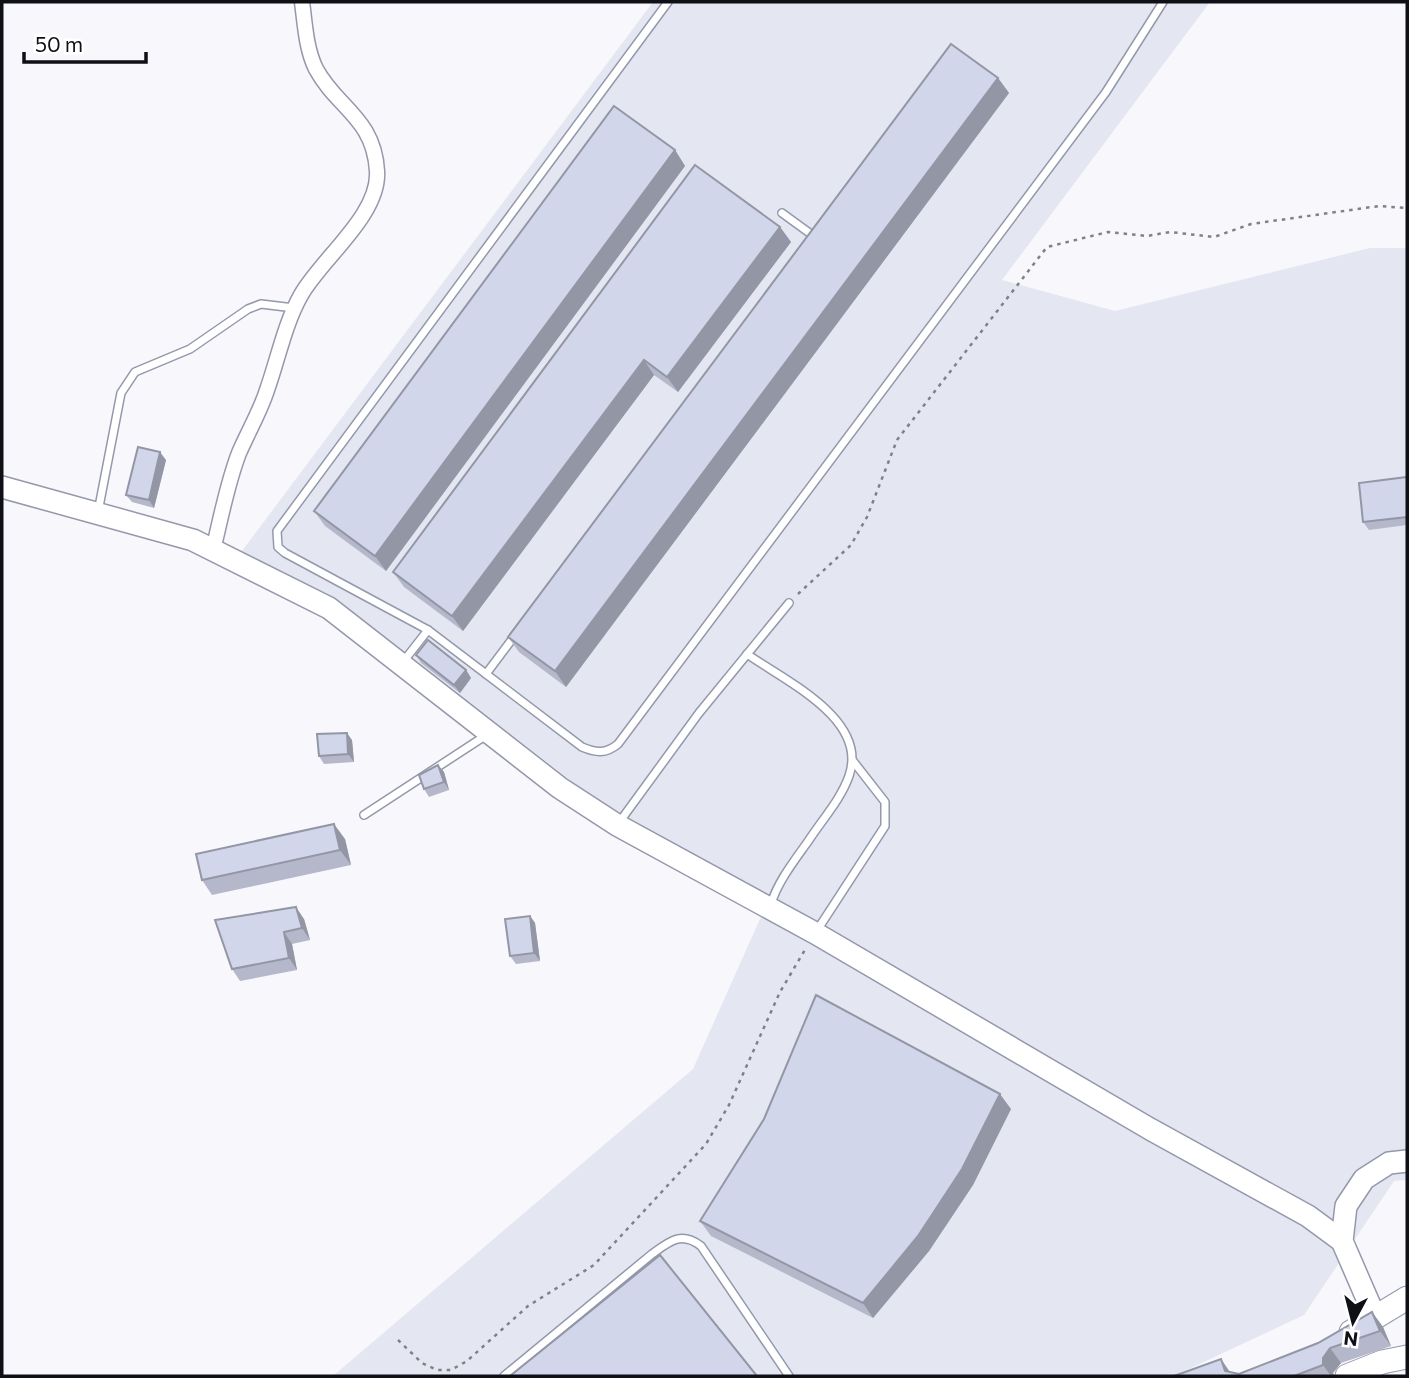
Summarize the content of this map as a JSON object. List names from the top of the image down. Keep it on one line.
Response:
{"scale_bar":"50 m","north":"bottom"}
